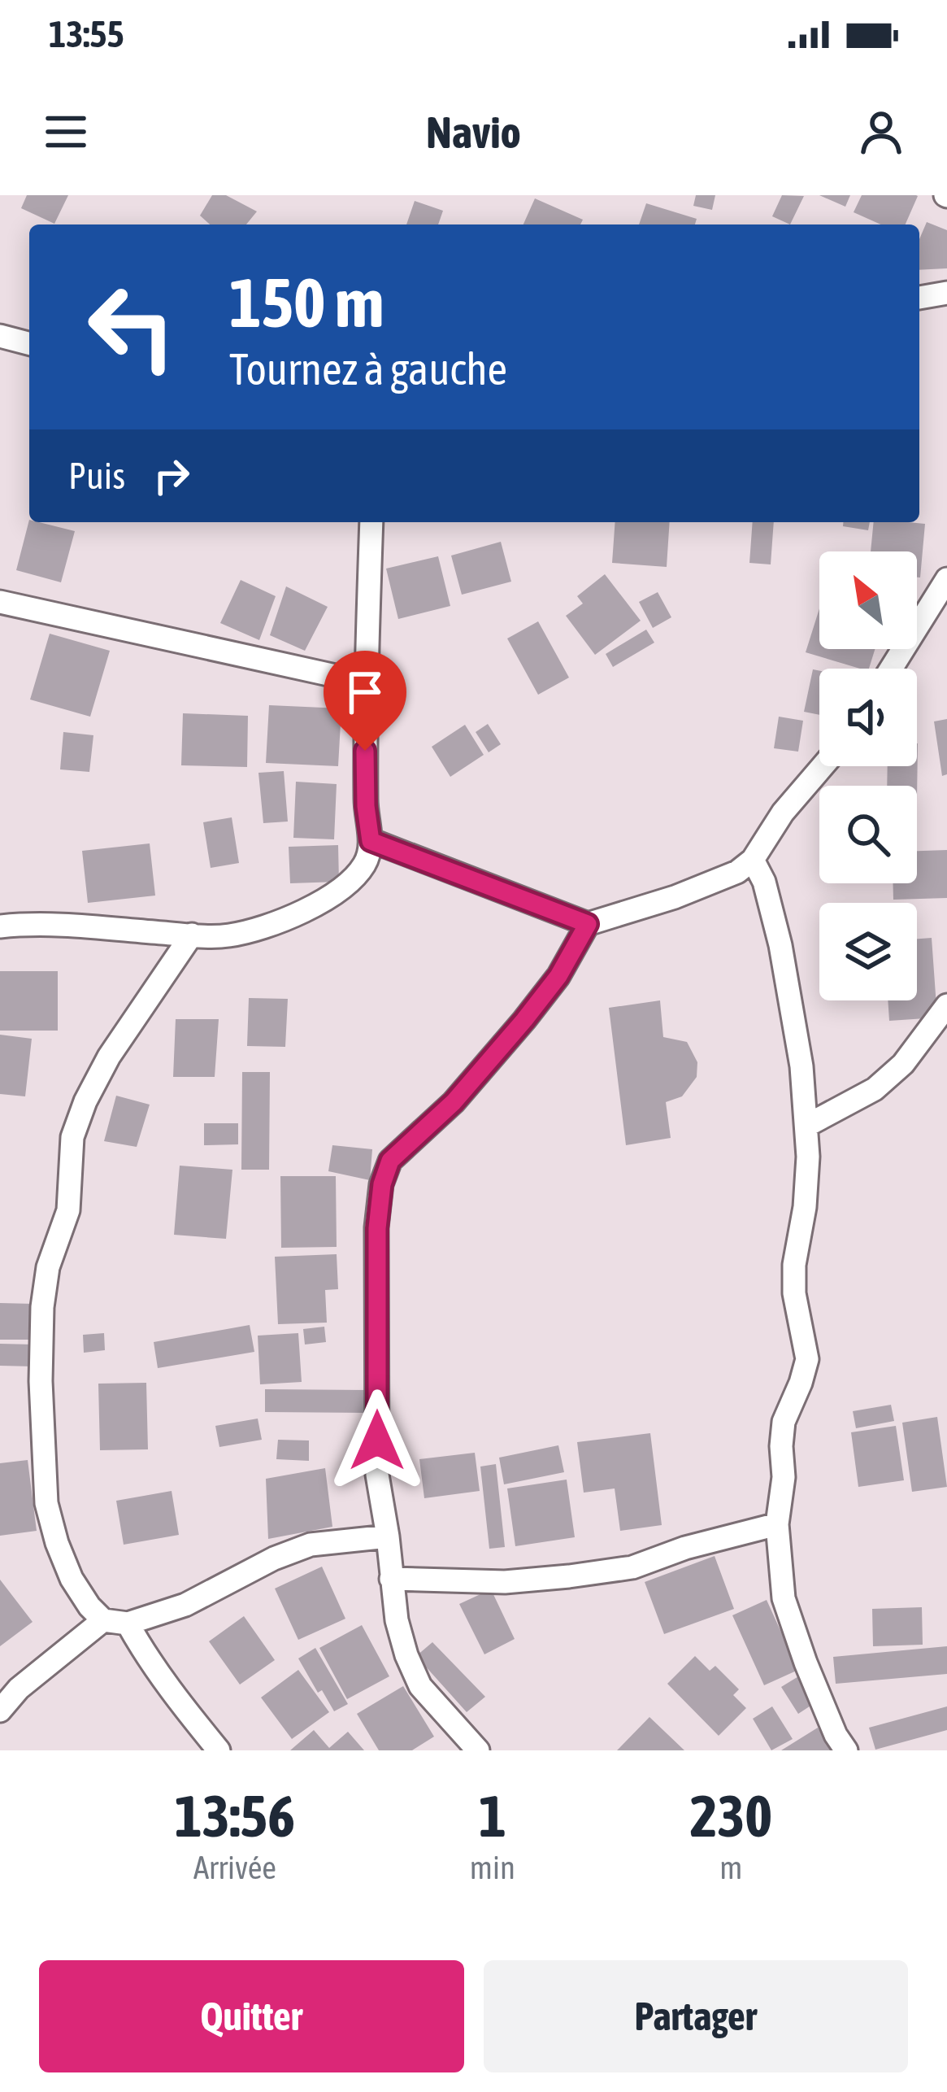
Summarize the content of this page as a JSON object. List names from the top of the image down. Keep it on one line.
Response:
{"north":"top left","page":{"status":"13:55","header":"Navio","turn":["150 m","Tournez à gauche"],"then":"Puis","eta":["13:56","Arrivée","1","min","230","m"],"buttons":["Quitter","Partager"]}}
